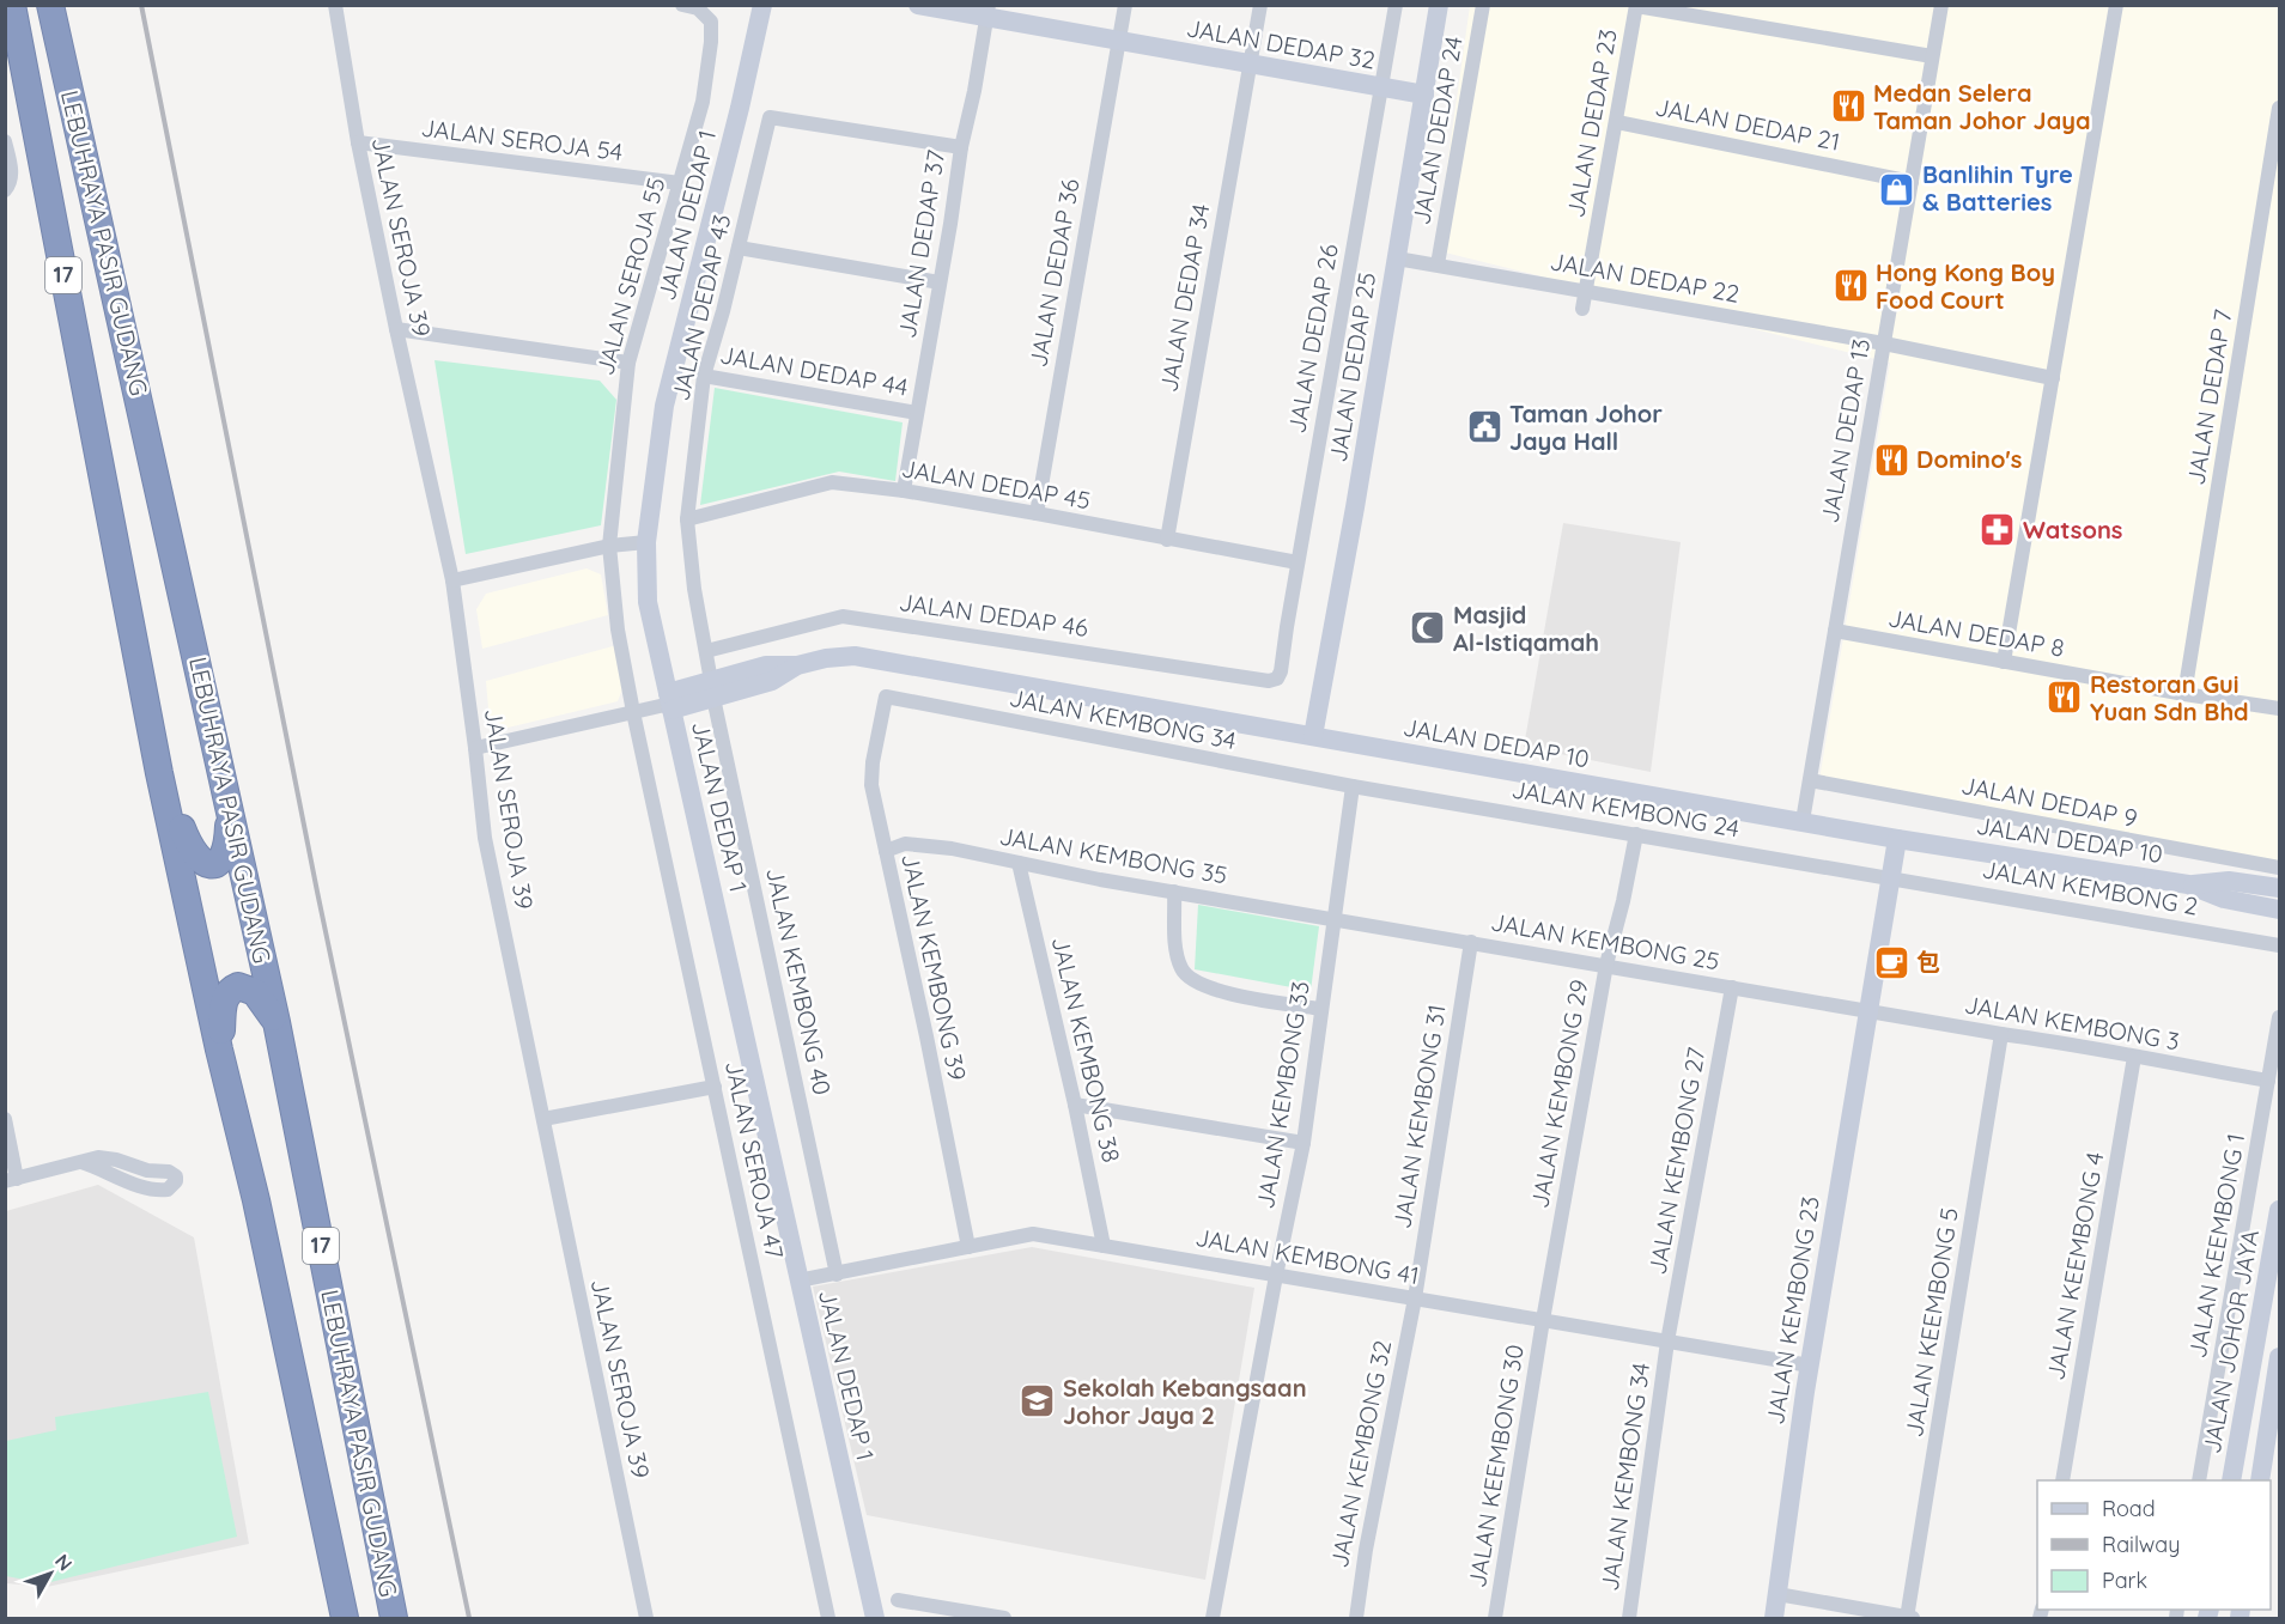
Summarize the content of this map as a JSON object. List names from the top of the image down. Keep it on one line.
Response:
{"streets":{"highway":["LEBUHRAYA PASIR GUDANG","17"],"main road":["JALAN DEDAP 32","JALAN DEDAP 1","JALAN DEDAP 25","JALAN DEDAP 10","JALAN KEMBONG 23","JALAN JOHOR JAYA"],"street":["JALAN DEDAP 23","JALAN DEDAP 21","JALAN DEDAP 24","JALAN SEROJA 54","JALAN SEROJA 39","JALAN DEDAP 37","JALAN DEDAP 36","JALAN SEROJA 55","JALAN DEDAP 22","JALAN DEDAP 34","JALAN DEDAP 43","JALAN DEDAP 26","JALAN DEDAP 44","JALAN DEDAP 7","JALAN DEDAP 13","JALAN DEDAP 45","JALAN DEDAP 46","JALAN DEDAP 8","JALAN KEMBONG 34","JALAN DEDAP 9","JALAN KEMBONG 24","JALAN KEMBONG 35","JALAN KEMBONG 2","JALAN KEMBONG 25","JALAN KEMBONG 39","JALAN KEMBONG 40","JALAN KEMBONG 3","JALAN KEMBONG 38","JALAN KEMBONG 29","JALAN KEMBONG 33","JALAN KEMBONG 31","JALAN SEROJA 47","JALAN KEMBONG 27","JALAN KEEMBONG 1","JALAN KEMBONG 41","JALAN KEEMBONG 4","JALAN KEEMBONG 5","JALAN KEMBONG 32","JALAN KEEMBONG 30"]},"crossings":[["JALAN DEDAP 32","JALAN DEDAP 37"],["JALAN DEDAP 32","JALAN DEDAP 36"],["JALAN DEDAP 32","JALAN DEDAP 34"],["JALAN DEDAP 32","JALAN DEDAP 26"],["JALAN DEDAP 32","JALAN DEDAP 25"],["JALAN DEDAP 23","JALAN DEDAP 21"],["JALAN DEDAP 23","JALAN DEDAP 22"],["JALAN DEDAP 21","JALAN DEDAP 13"],["JALAN DEDAP 24","JALAN DEDAP 22"],["JALAN SEROJA 54","JALAN SEROJA 39"],["JALAN SEROJA 54","JALAN SEROJA 55"],["JALAN DEDAP 1","JALAN DEDAP 10"],["JALAN DEDAP 1","JALAN KEMBONG 41"],["JALAN DEDAP 37","JALAN DEDAP 43"],["JALAN DEDAP 37","JALAN DEDAP 44"],["JALAN DEDAP 37","JALAN DEDAP 45"],["JALAN DEDAP 36","JALAN DEDAP 45"],["JALAN SEROJA 55","JALAN SEROJA 47"],["JALAN DEDAP 22","JALAN DEDAP 25"],["JALAN DEDAP 22","JALAN DEDAP 13"],["JALAN DEDAP 34","JALAN DEDAP 45"],["JALAN DEDAP 43","JALAN DEDAP 44"],["JALAN DEDAP 43","JALAN DEDAP 45"],["JALAN DEDAP 43","JALAN DEDAP 46"],["JALAN DEDAP 43","JALAN DEDAP 10"],["JALAN DEDAP 43","JALAN KEMBONG 40"],["JALAN DEDAP 26","JALAN DEDAP 45"],["JALAN DEDAP 26","JALAN DEDAP 46"],["JALAN DEDAP 25","JALAN DEDAP 10"],["JALAN DEDAP 7","JALAN DEDAP 8"],["JALAN DEDAP 13","JALAN DEDAP 8"],["JALAN DEDAP 13","JALAN DEDAP 10"],["JALAN DEDAP 13","JALAN DEDAP 9"],["JALAN KEMBONG 34","JALAN KEMBONG 24"],["JALAN KEMBONG 34","JALAN KEMBONG 39"],["JALAN KEMBONG 34","JALAN KEMBONG 33"],["JALAN KEMBONG 34","JALAN KEMBONG 27"],["JALAN KEMBONG 34","JALAN KEMBONG 41"],["JALAN DEDAP 10","JALAN KEMBONG 40"],["JALAN DEDAP 10","JALAN KEMBONG 23"],["JALAN KEMBONG 24","JALAN KEMBONG 2"],["JALAN KEMBONG 24","JALAN KEMBONG 29"],["JALAN KEMBONG 24","JALAN KEMBONG 33"],["JALAN KEMBONG 24","JALAN KEMBONG 23"],["JALAN KEMBONG 35","JALAN KEMBONG 25"],["JALAN KEMBONG 35","JALAN KEMBONG 39"],["JALAN KEMBONG 35","JALAN KEMBONG 38"],["JALAN KEMBONG 35","JALAN KEMBONG 33"],["JALAN KEMBONG 2","JALAN KEMBONG 23"],["JALAN KEMBONG 25","JALAN KEMBONG 3"],["JALAN KEMBONG 25","JALAN KEMBONG 29"],["JALAN KEMBONG 25","JALAN KEMBONG 33"],["JALAN KEMBONG 25","JALAN KEMBONG 31"],["JALAN KEMBONG 25","JALAN KEMBONG 27"],["JALAN KEMBONG 25","JALAN KEMBONG 23"],["JALAN KEMBONG 39","JALAN KEMBONG 41"],["JALAN KEMBONG 40","JALAN KEMBONG 41"],["JALAN KEMBONG 3","JALAN KEEMBONG 1"],["JALAN KEMBONG 3","JALAN KEEMBONG 4"],["JALAN KEMBONG 3","JALAN KEMBONG 23"],["JALAN KEMBONG 3","JALAN KEEMBONG 5"],["JALAN KEMBONG 38","JALAN KEMBONG 41"],["JALAN KEMBONG 29","JALAN KEMBONG 41"],["JALAN KEMBONG 29","JALAN KEEMBONG 30"],["JALAN KEMBONG 33","JALAN KEMBONG 41"],["JALAN KEMBONG 31","JALAN KEMBONG 41"],["JALAN KEMBONG 31","JALAN KEMBONG 32"],["JALAN KEMBONG 27","JALAN KEMBONG 41"],["JALAN KEMBONG 41","JALAN KEMBONG 23"],["JALAN KEMBONG 41","JALAN KEMBONG 32"],["JALAN KEMBONG 41","JALAN KEEMBONG 30"]],"places":{"restaurant":["Medan Selera Taman Johor Jaya","Hong Kong Boy Food Court","Domino's","Restoran Gui Yuan Sdn Bhd"],"shop":["Banlihin Tyre & Batteries"],"public building":["Taman Johor Jaya Hall"],"pharmacy":["Watsons"],"mosque":["Masjid Al-Istiqamah"],"cafe":["包"],"school or university":["Sekolah Kebangsaan Johor Jaya 2"]},"legend":["Road","Railway","Park"],"north":"top right"}
